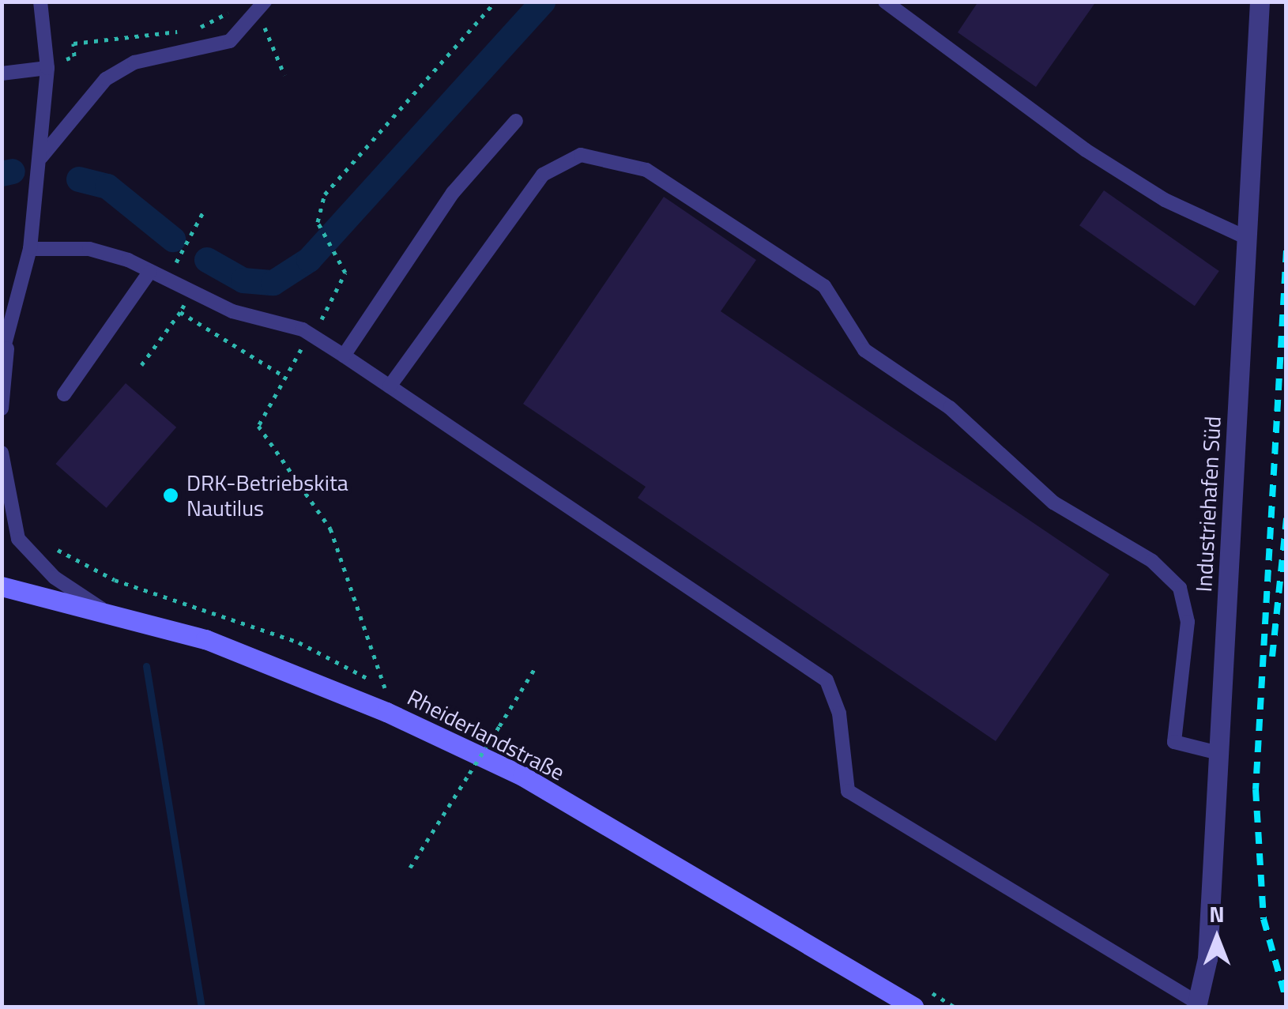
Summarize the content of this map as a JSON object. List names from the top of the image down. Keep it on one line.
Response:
{"streets":{"main road":["Rheiderlandstraße"],"street":["Industriehafen Süd"]},"places":["DRK-Betriebskita Nautilus"],"north":"top"}
